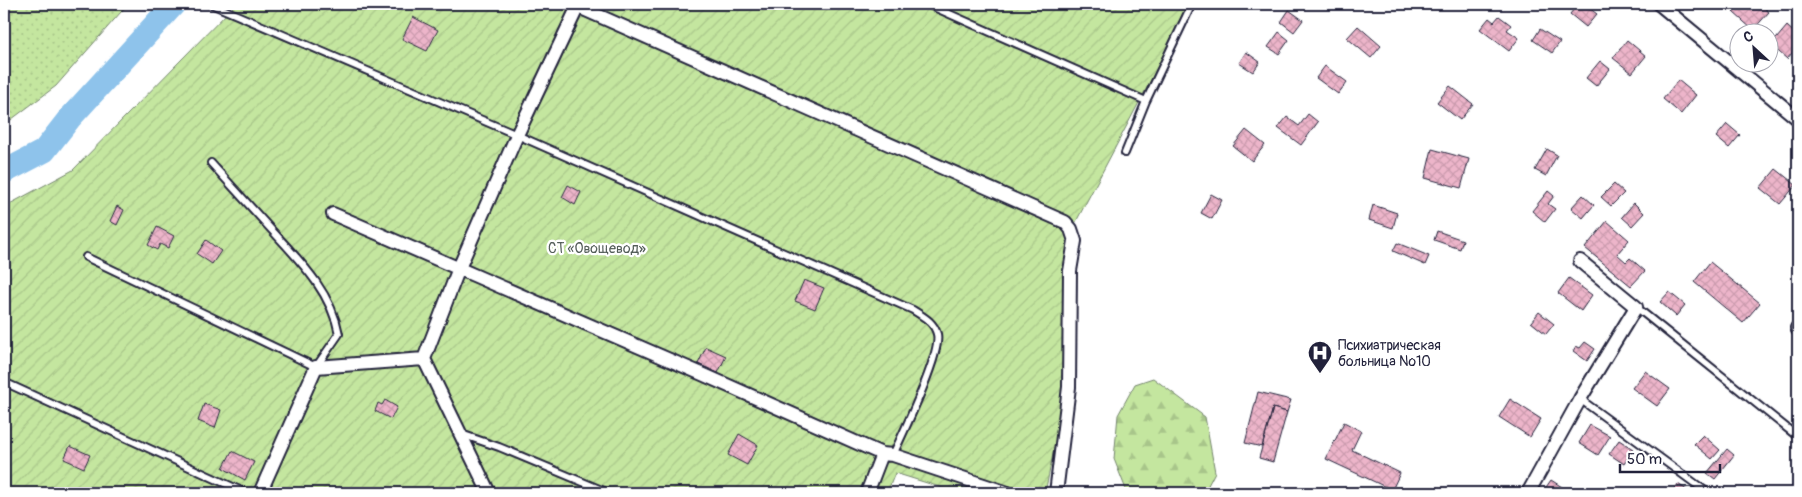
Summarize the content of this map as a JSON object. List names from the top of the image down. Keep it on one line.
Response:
{"parks":["СТ «Овощевод»"],"places":{"hospital":["Психиатрическая больница №10"]},"scale_bar":"50 m","north":"top left"}
